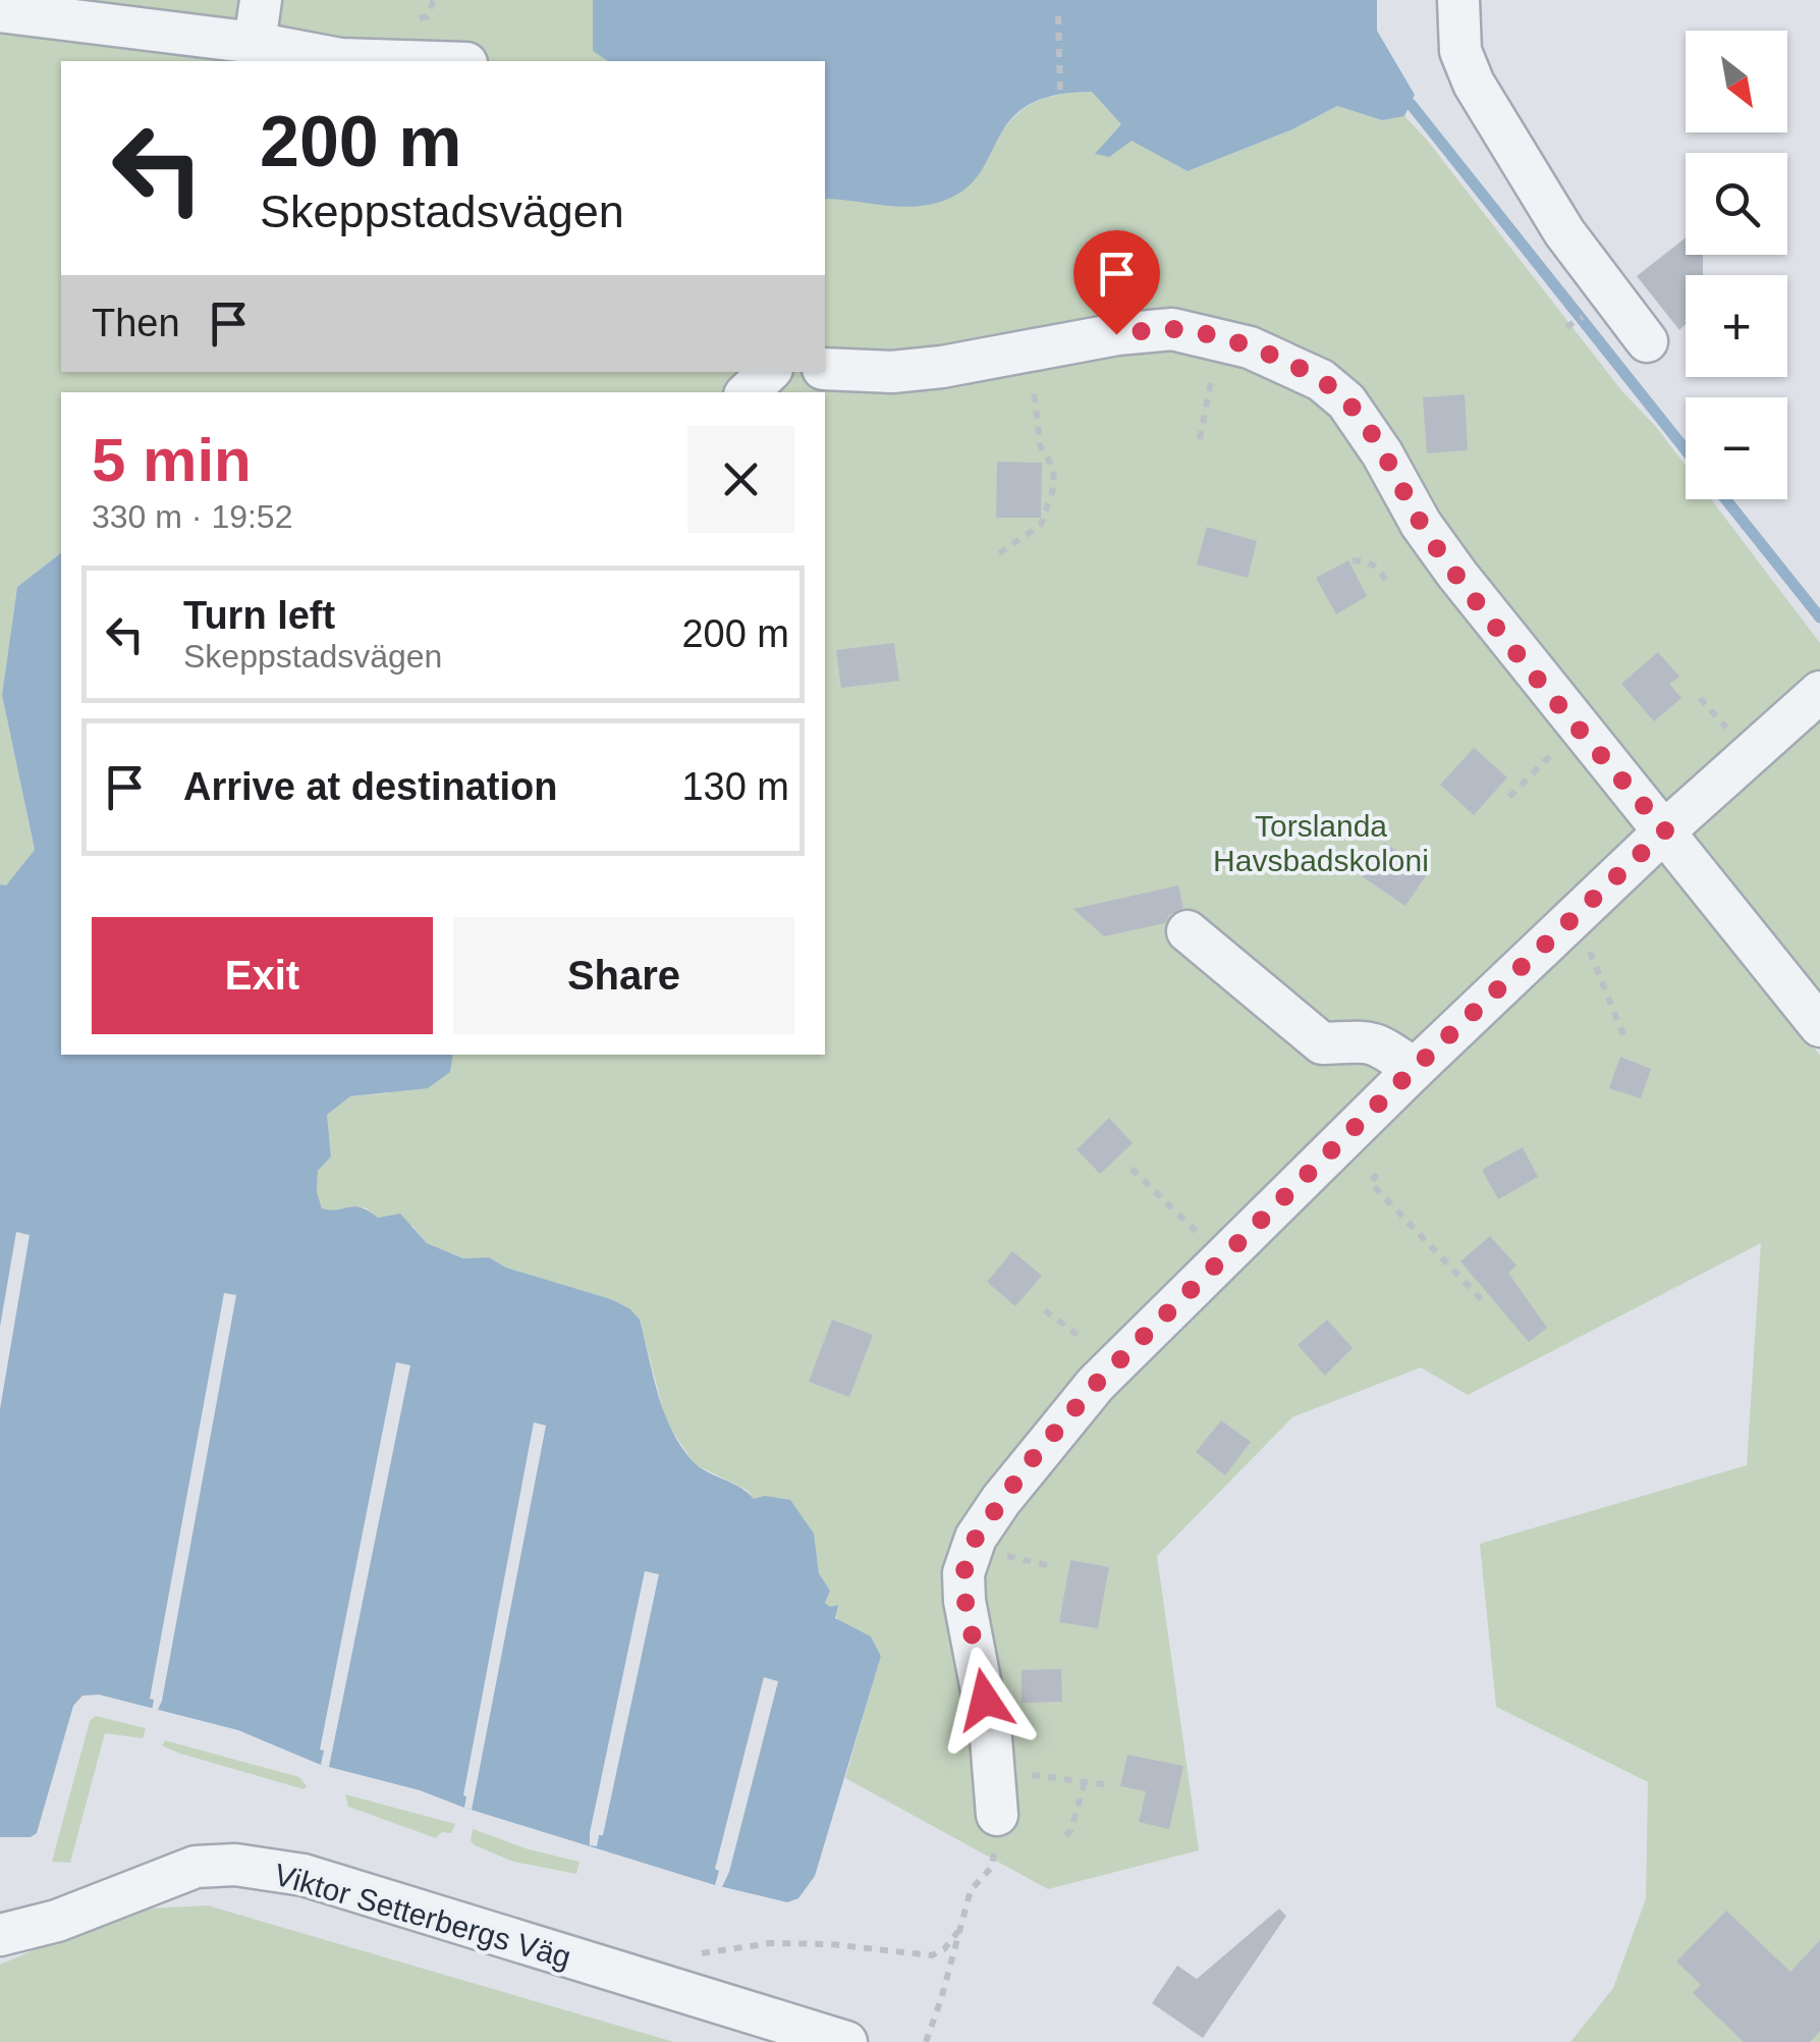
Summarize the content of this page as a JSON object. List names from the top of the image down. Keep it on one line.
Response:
{"streets":{"street":["Viktor Setterbergs Väg"]},"parks":["Torslanda Havsbadskoloni"],"north":"bottom right","page":{"map_buttons":["+","−"],"turn":["200 m","Skeppstadsvägen"],"then":"Then","heading":["5 min","330 m · 19:52"],"list":[{"name":"Turn left","note":"Skeppstadsvägen","value":"200 m"},{"name":"Arrive at destination","value":"130 m"}],"buttons":["Exit","Share"]}}
